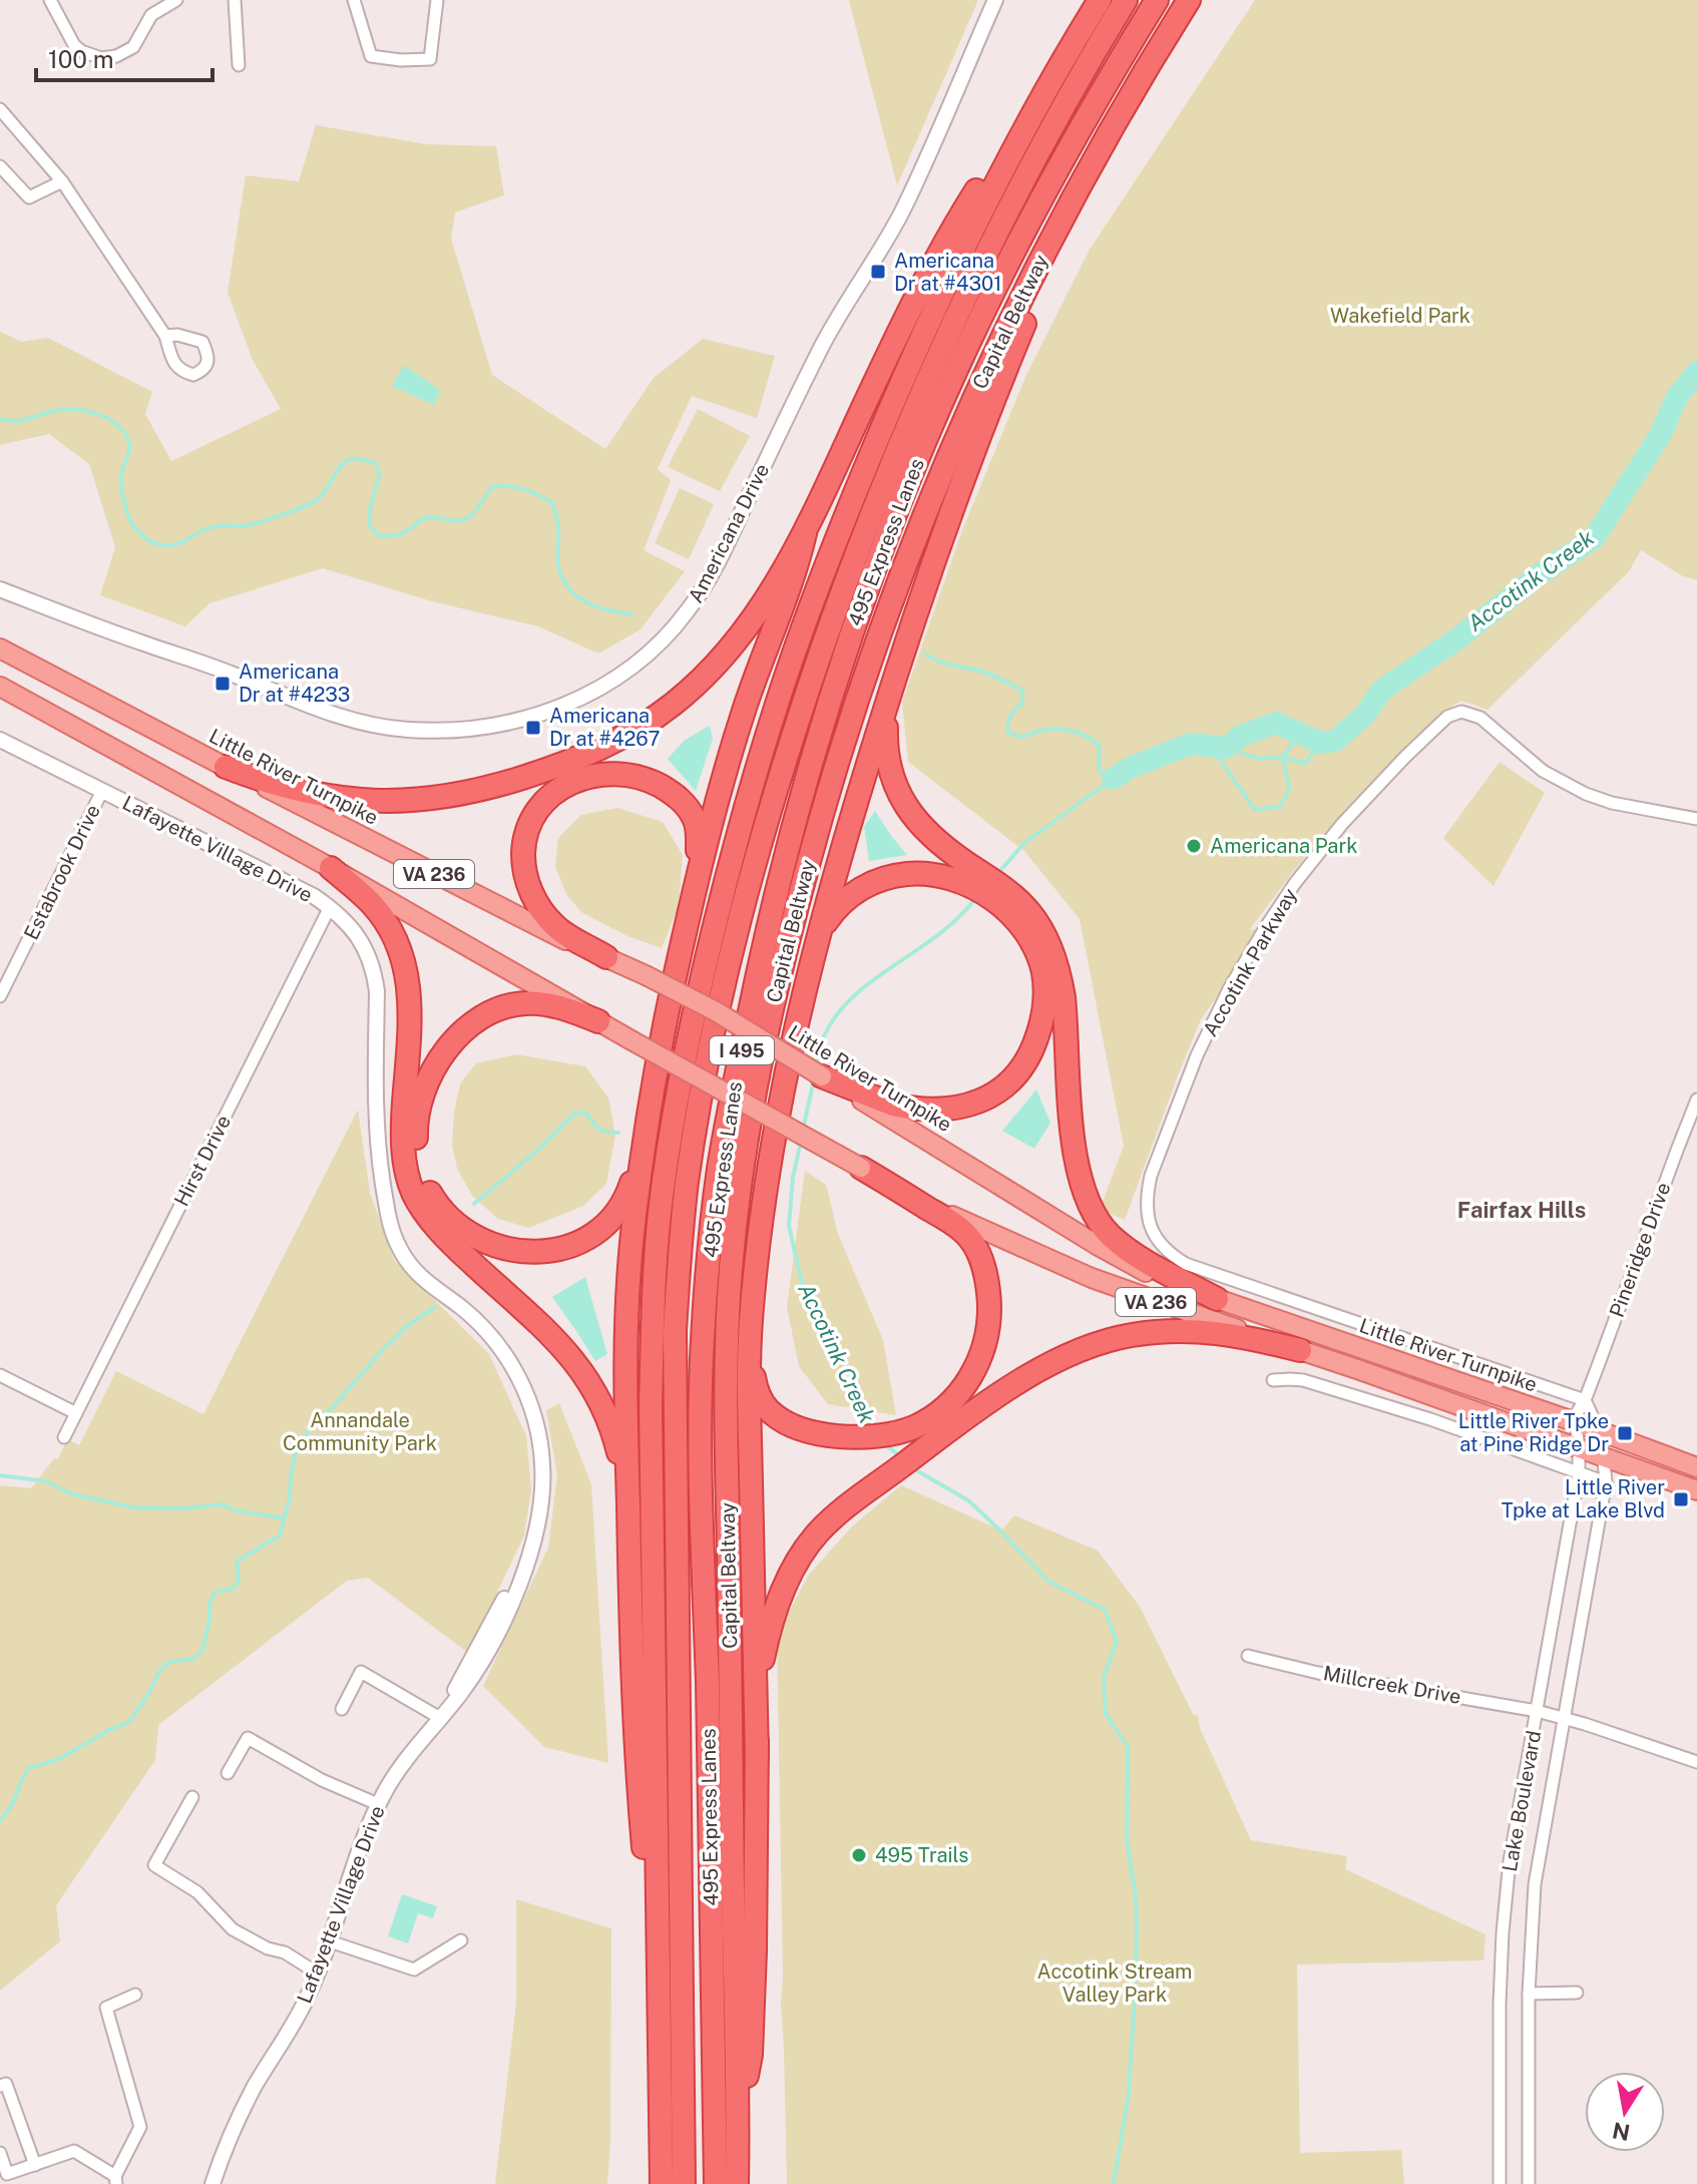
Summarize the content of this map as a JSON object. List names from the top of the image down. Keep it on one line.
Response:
{"streets":{"highway":["Capital Beltway","495 Express Lanes","I 495"],"main road":["Little River Turnpike","VA 236"],"street":["Americana Drive","Lafayette Village Drive","Estabrook Drive","Accotink Parkway","Hirst Drive","Pineridge Drive","Millcreek Drive","Lake Boulevard"]},"crossings":[["Little River Turnpike","Pineridge Drive"],["Little River Turnpike","Lake Boulevard"],["Lafayette Village Drive","Estabrook Drive"],["Lafayette Village Drive","Hirst Drive"],["VA 236","Lake Boulevard"],["Accotink Parkway","Pineridge Drive"],["Pineridge Drive","Lake Boulevard"],["Millcreek Drive","Lake Boulevard"]],"districts":["Fairfax Hills"],"water":["Accotink Creek"],"parks":["Wakefield Park","Annandale Community Park","Accotink Stream Valley Park"],"places":{"transit":["Americana Dr at #4301","Americana Dr at #4233","Americana Dr at #4267","Little River Tpke at Pine Ridge Dr","Little River Tpke at Lake Blvd"],"other":["Americana Park","495 Trails"]},"scale_bar":"100 m","north":"bottom"}
